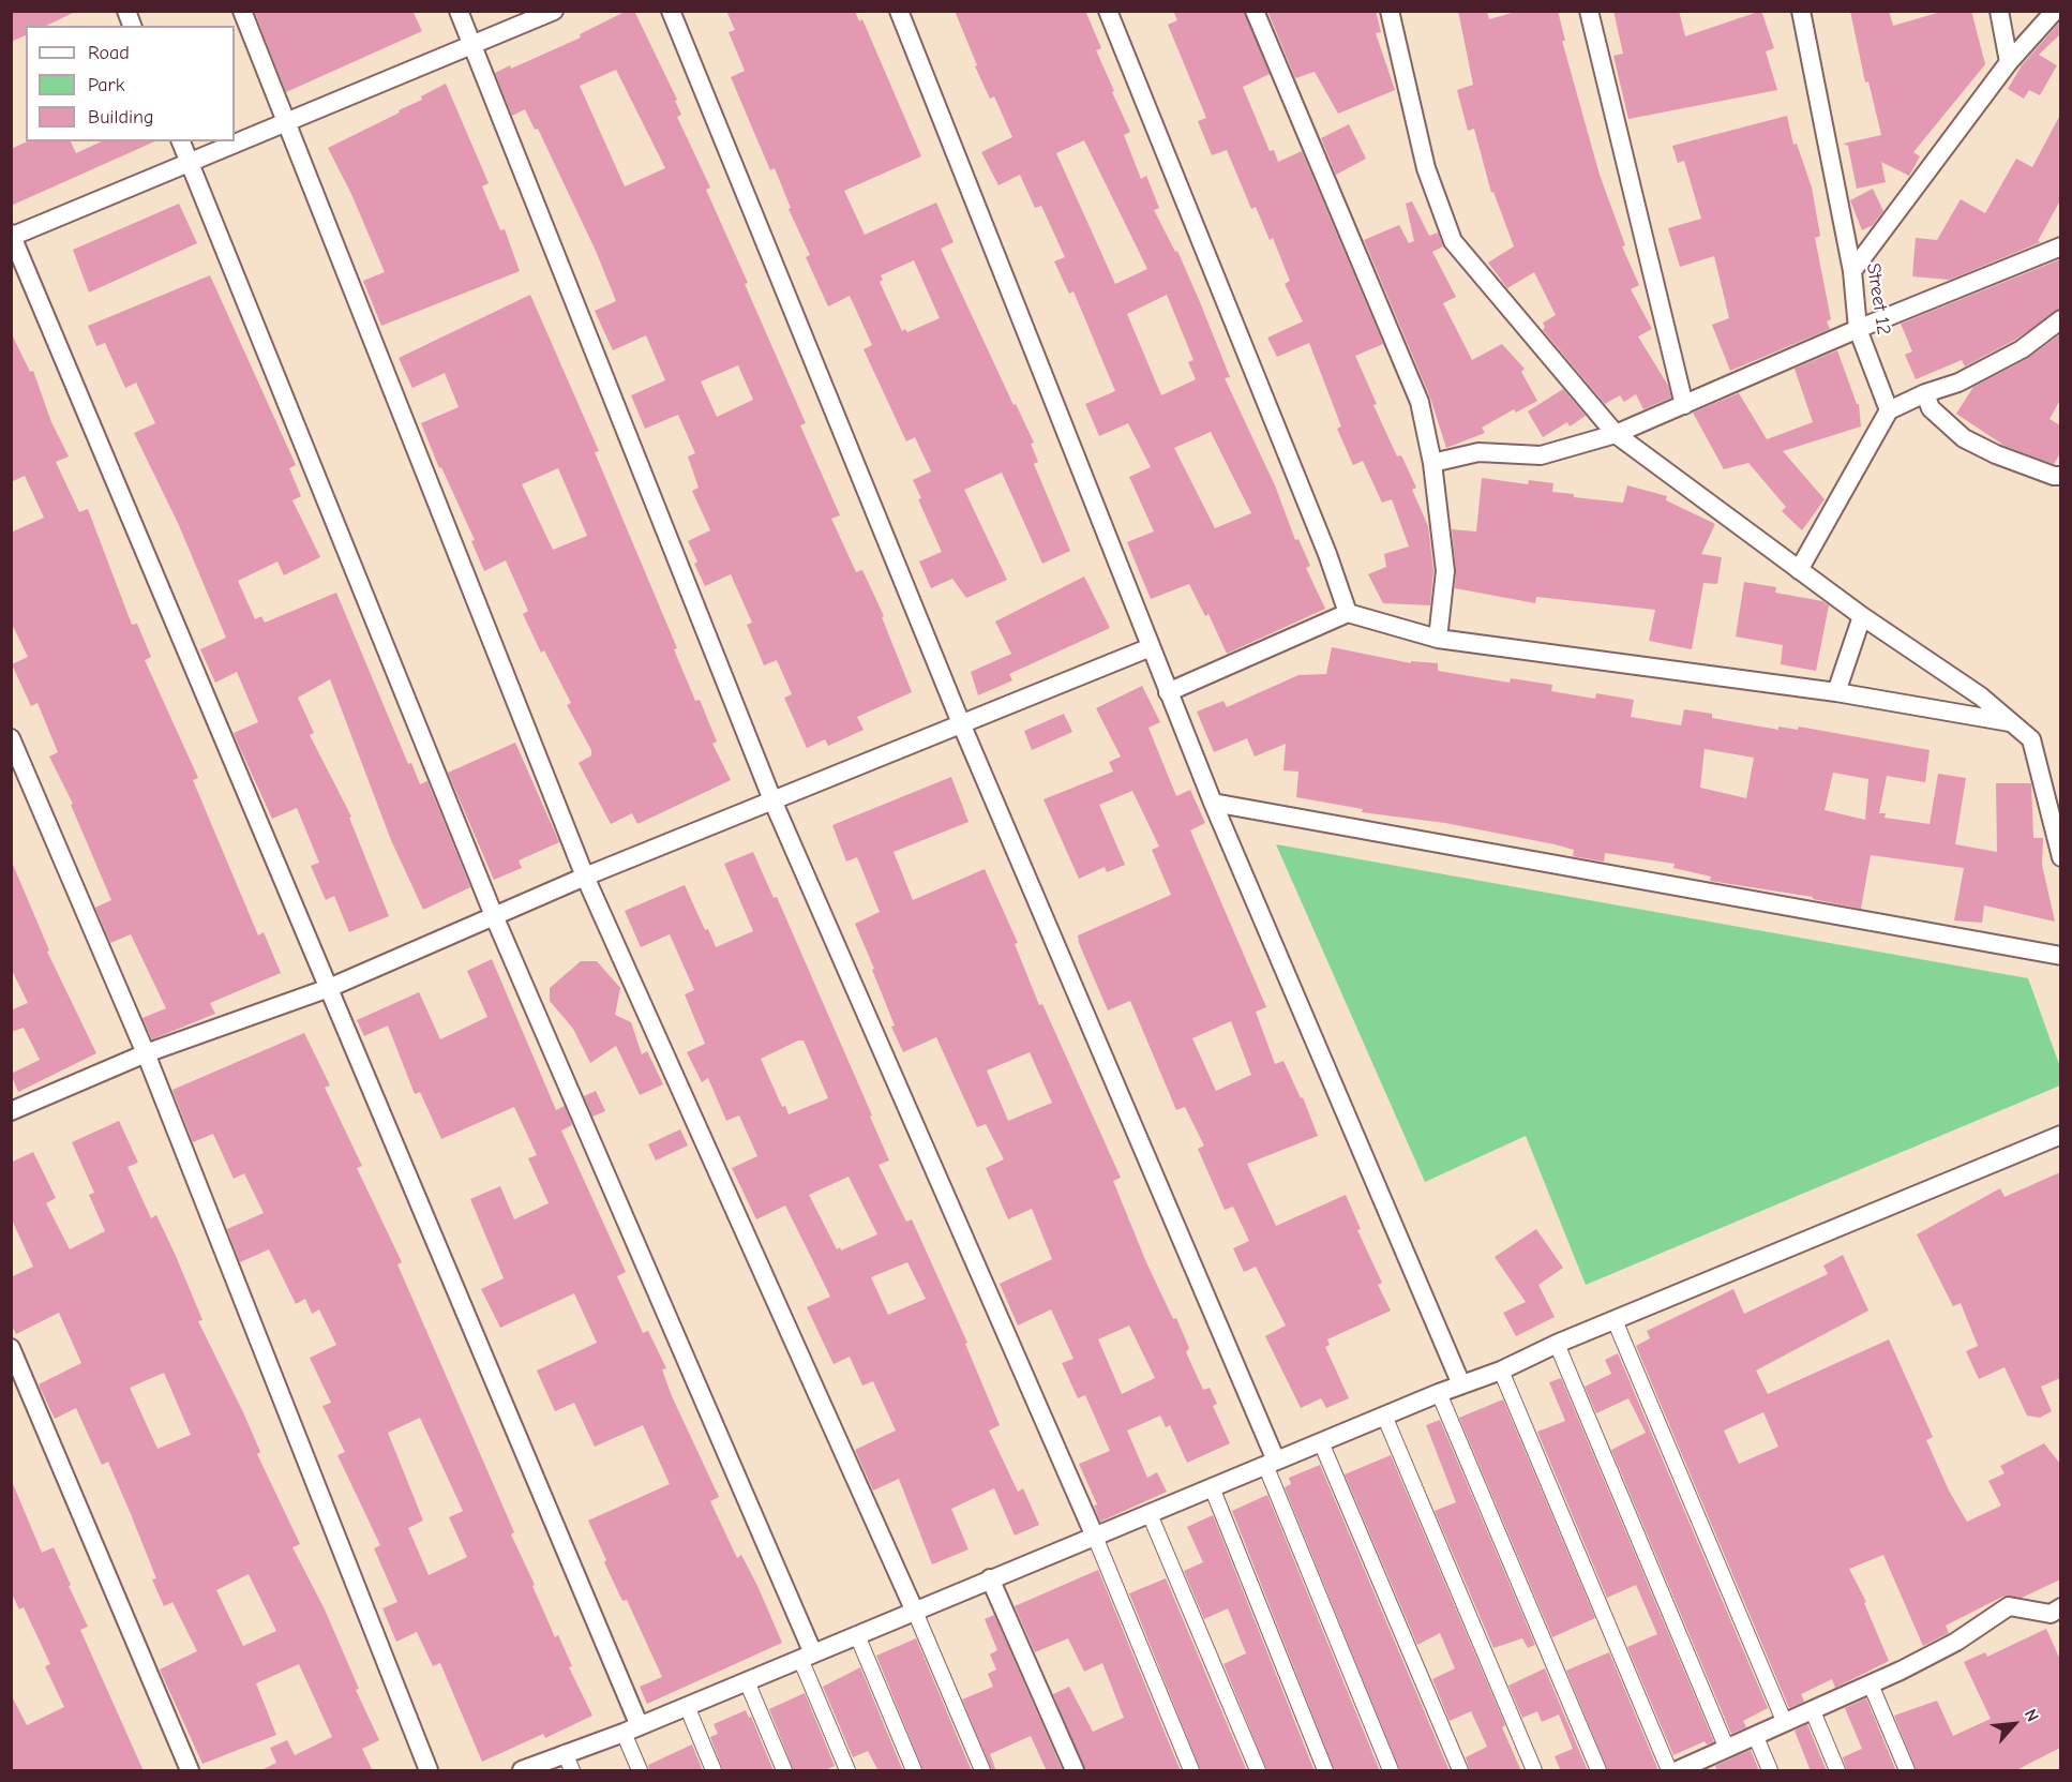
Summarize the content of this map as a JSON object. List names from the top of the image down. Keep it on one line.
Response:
{"streets":{"street":["Street 12"]},"legend":["Road","Park","Building"],"north":"top right"}
